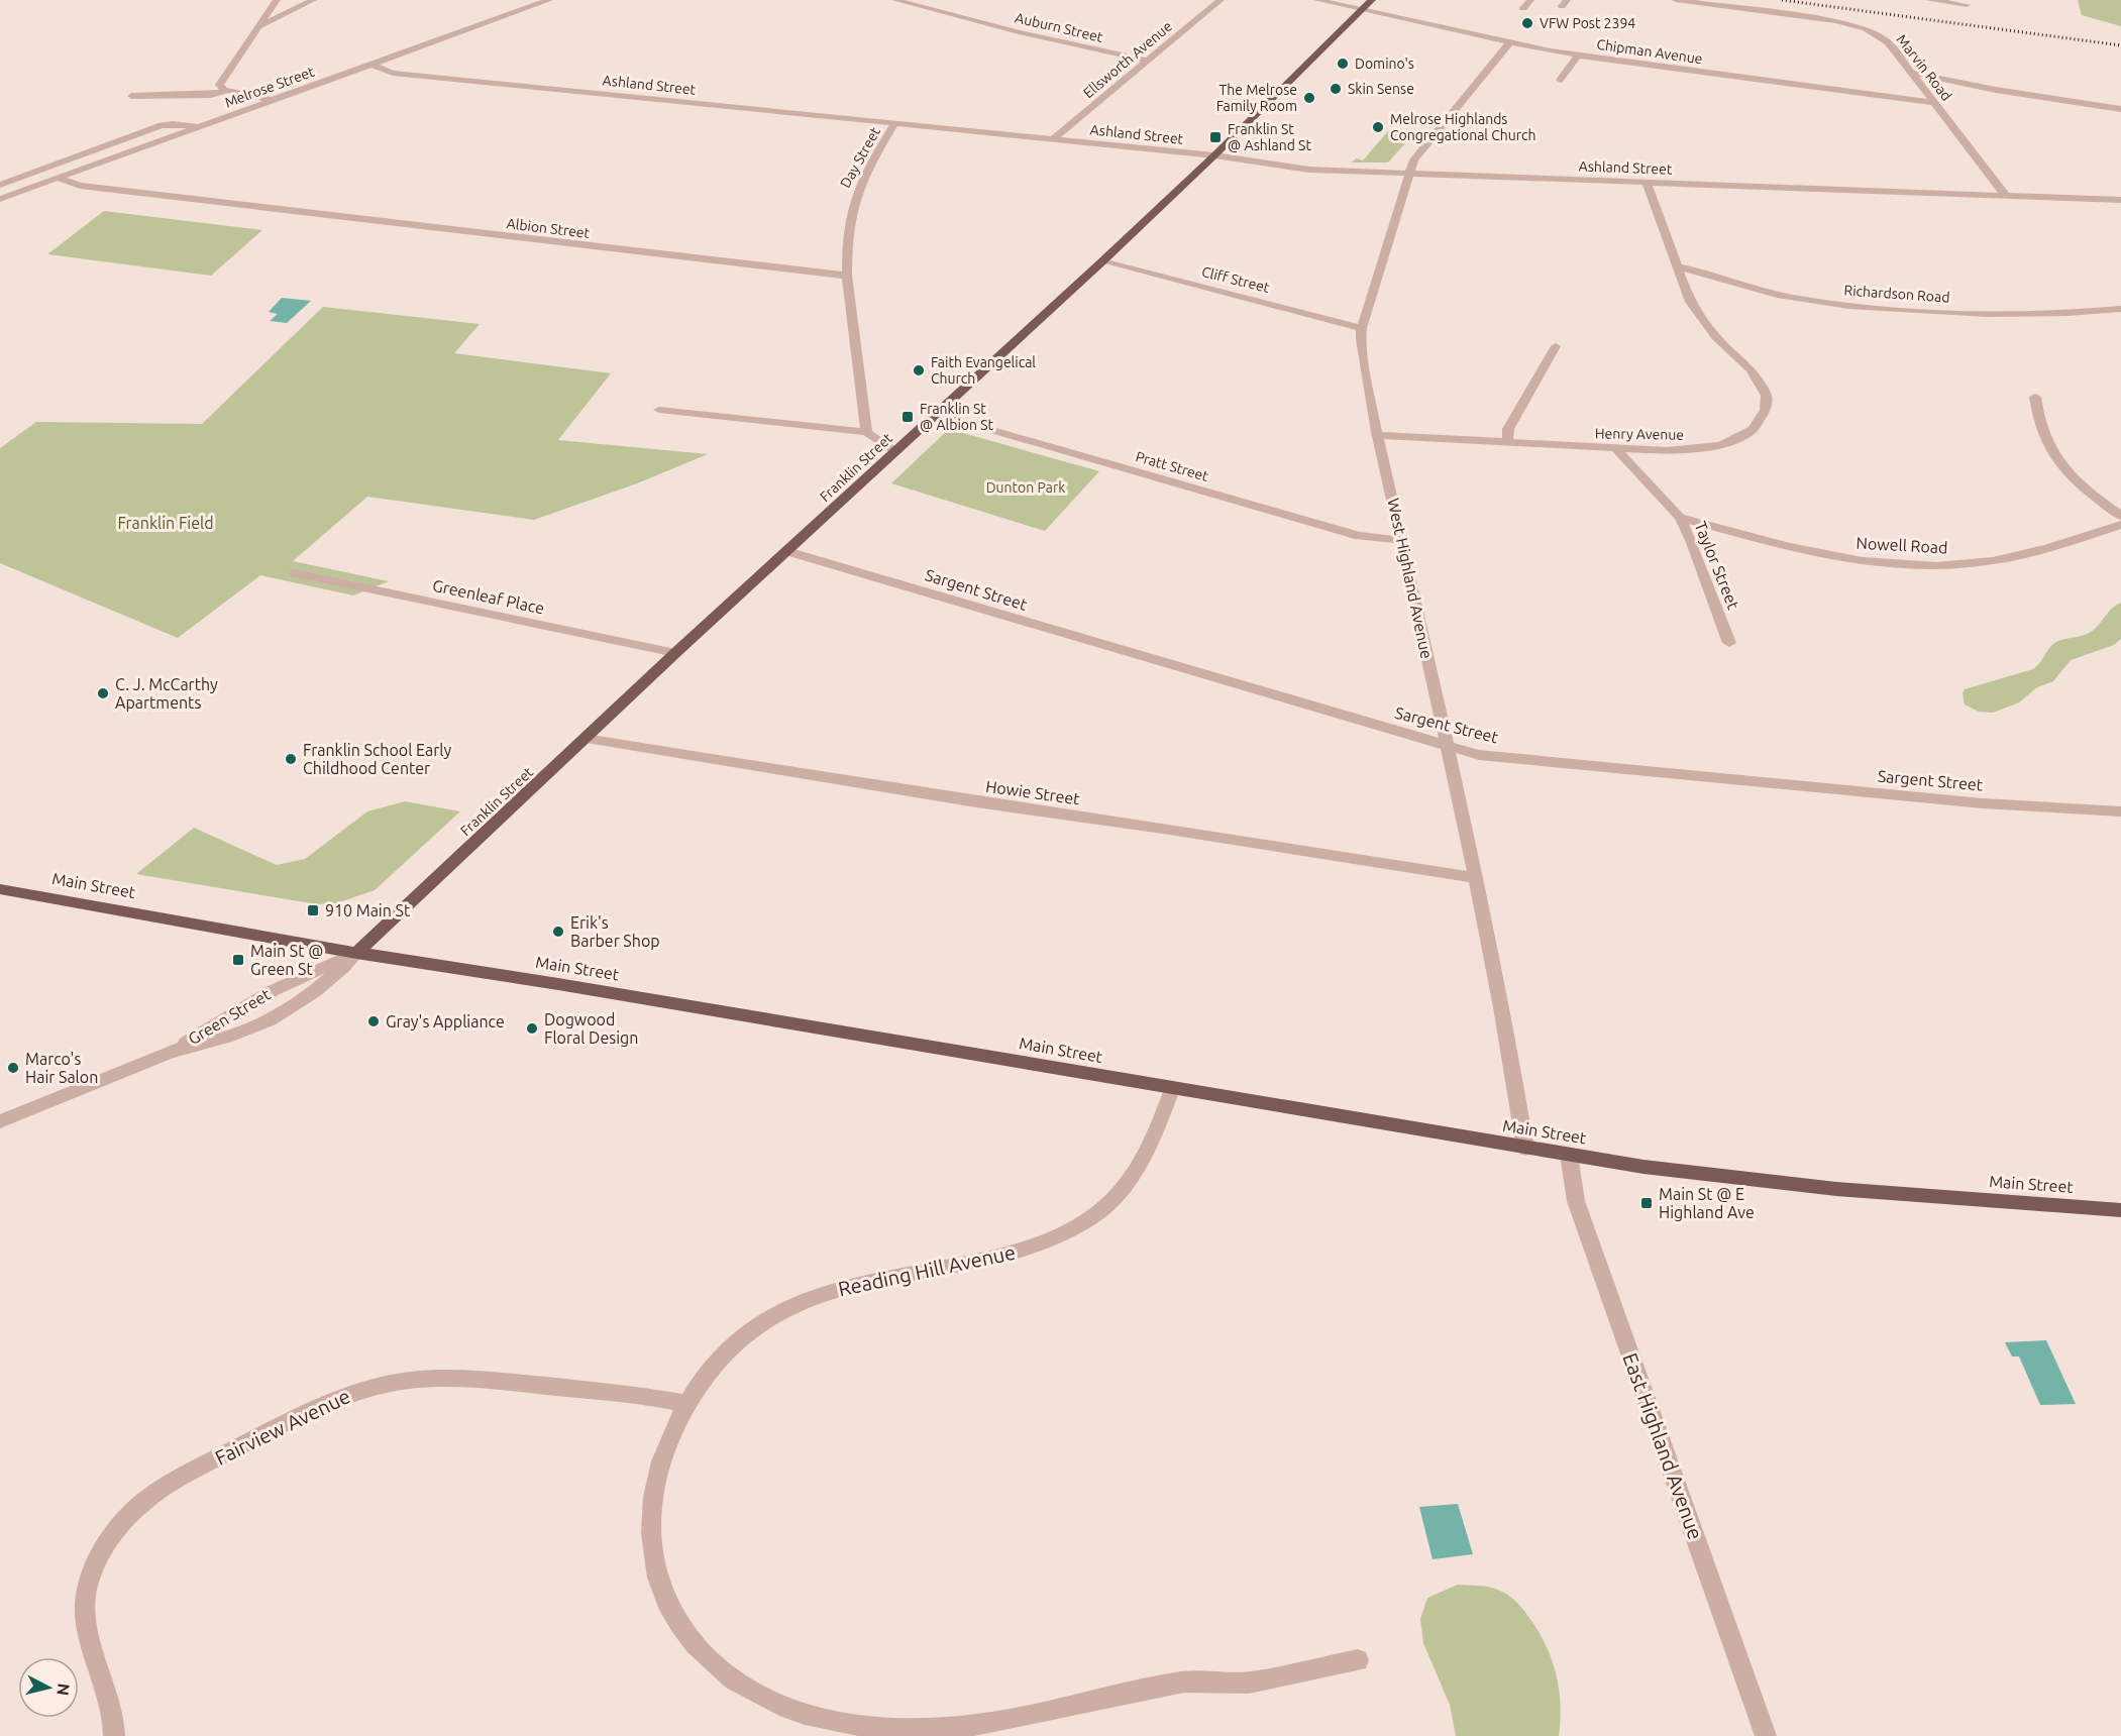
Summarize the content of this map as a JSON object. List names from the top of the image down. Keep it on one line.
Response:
{"streets":{"main road":["Franklin Street","Main Street"],"street":["Auburn Street","Chipman Avenue","Ellsworth Avenue","Marvin Road","Ashland Street","Melrose Street","Day Street","Albion Street","Cliff Street","Richardson Road","Henry Avenue","Pratt Street","Nowell Road","Taylor Street","West Highland Avenue","Sargent Street","Greenleaf Place","Howie Street","Green Street","Reading Hill Avenue","Fairview Avenue","East Highland Avenue"]},"crossings":[["Auburn Street","Ellsworth Avenue"],["Chipman Avenue","Marvin Road"],["Chipman Avenue","Franklin Street"],["Chipman Avenue","West Highland Avenue"],["Ellsworth Avenue","Ashland Street"],["Marvin Road","Ashland Street"],["Ashland Street","Melrose Street"],["Ashland Street","Day Street"],["Ashland Street","Henry Avenue"],["Ashland Street","Franklin Street"],["Ashland Street","West Highland Avenue"],["Melrose Street","Albion Street"],["Day Street","Albion Street"],["Cliff Street","Franklin Street"],["Cliff Street","West Highland Avenue"],["Richardson Road","Henry Avenue"],["Henry Avenue","Taylor Street"],["Henry Avenue","West Highland Avenue"],["Pratt Street","Franklin Street"],["Pratt Street","West Highland Avenue"],["Franklin Street","Sargent Street"],["Franklin Street","Greenleaf Place"],["Franklin Street","Howie Street"],["Franklin Street","Main Street"],["Franklin Street","Green Street"],["Nowell Road","Taylor Street"],["West Highland Avenue","Sargent Street"],["West Highland Avenue","Howie Street"],["West Highland Avenue","Main Street"],["Main Street","Green Street"],["Main Street","Reading Hill Avenue"],["Main Street","East Highland Avenue"],["Reading Hill Avenue","Fairview Avenue"]],"parks":["Dunton Park","Franklin Field"],"places":{"other":["VFW Post 2394","Domino's","Skin Sense","The Melrose Family Room","Melrose Highlands Congregational Church","Faith Evangelical Church","C. J. McCarthy Apartments","Franklin School Early Childhood Center","Erik's Barber Shop","Gray's Appliance","Dogwood Floral Design","Marco's Hair Salon"],"transit":["Franklin St @ Ashland St","Franklin St @ Albion St","910 Main St","Main St @ Green St","Main St @ E Highland Ave"]},"north":"right"}
